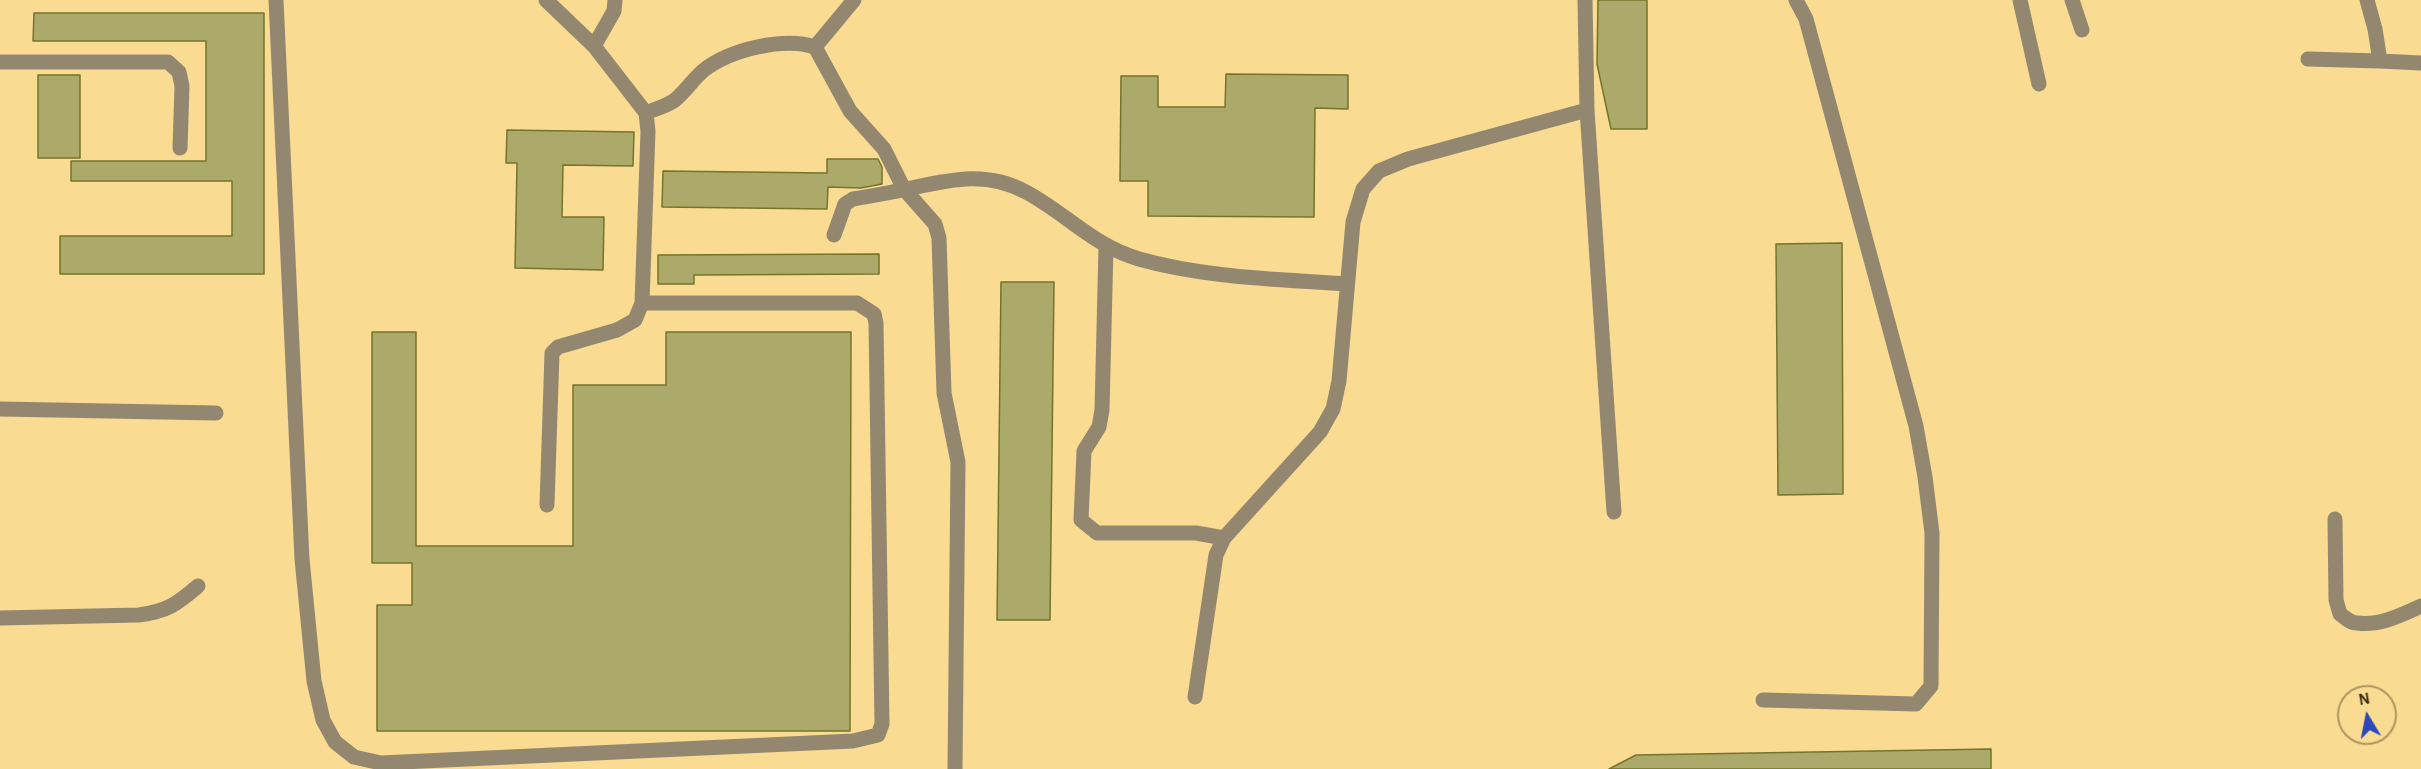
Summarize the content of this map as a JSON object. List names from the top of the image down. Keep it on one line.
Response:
{"north":"top"}
